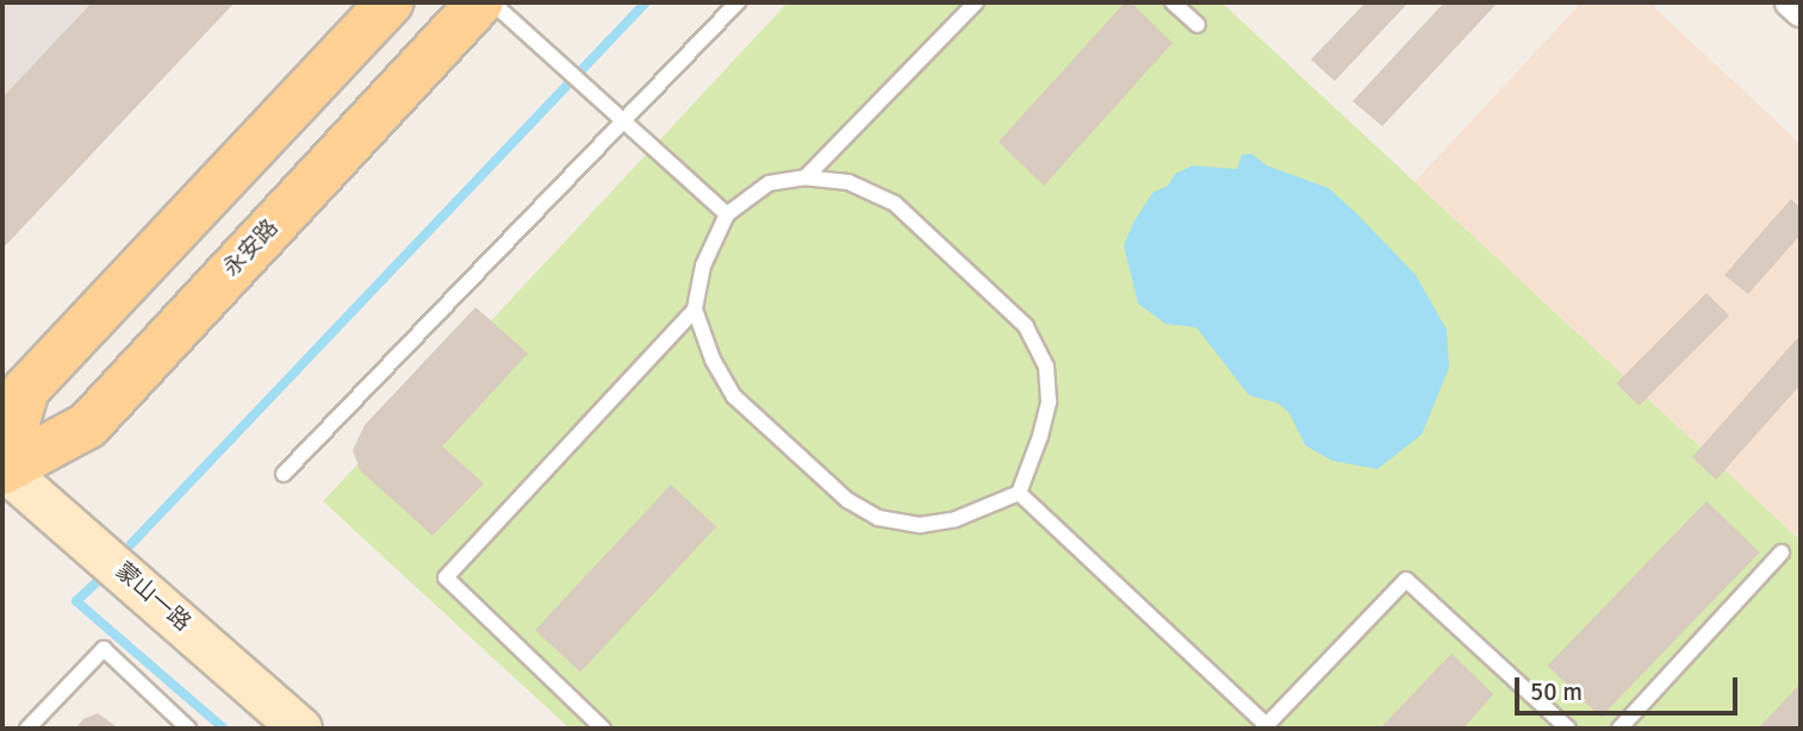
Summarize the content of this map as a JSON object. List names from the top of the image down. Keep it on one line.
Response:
{"streets":{"main road":["永安路","蒙山一路"]},"crossings":[["永安路","蒙山一路"]],"scale_bar":"50 m"}
